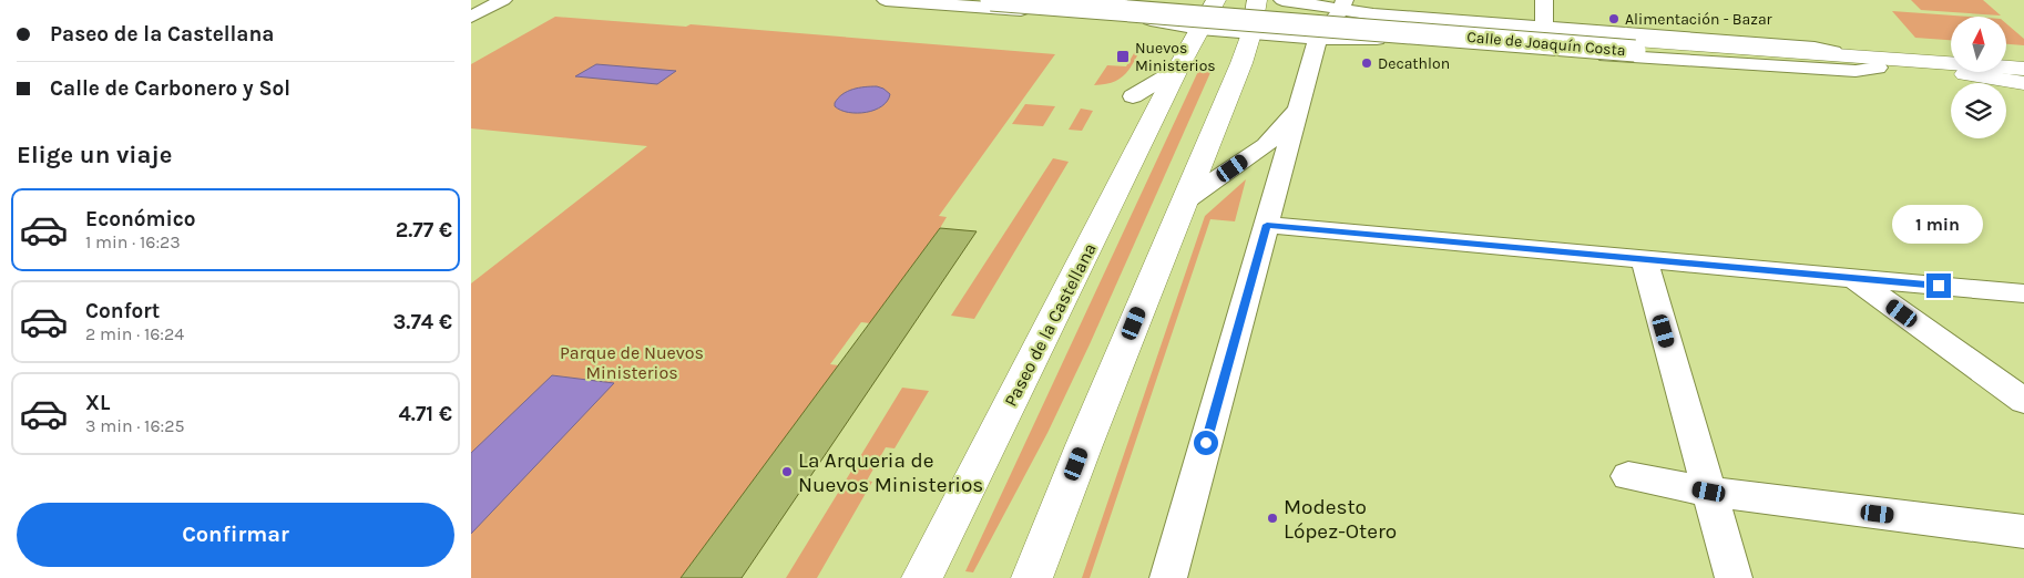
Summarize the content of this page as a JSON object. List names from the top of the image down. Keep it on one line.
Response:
{"streets":{"main road":["Calle de Joaquín Costa","Paseo de la Castellana"]},"crossings":[["Calle de Joaquín Costa","Paseo de la Castellana"]],"parks":["Parque de Nuevos Ministerios"],"places":{"other":["Alimentación - Bazar","Decathlon","La Arqueria de Nuevos Ministerios","Modesto López-Otero"],"transit":["Nuevos Ministerios"]},"north":"top","page":{"banner":["Paseo de la Castellana","Calle de Carbonero y Sol"],"heading":"Elige un viaje","list":[{"name":"Económico","note":"1 min · 16:23","value":"2.77 €"},{"name":"Confort","note":"2 min · 16:24","value":"3.74 €"},{"name":"XL","note":"3 min · 16:25","value":"4.71 €"}],"bubble":"1 min","buttons":"Confirmar"}}
